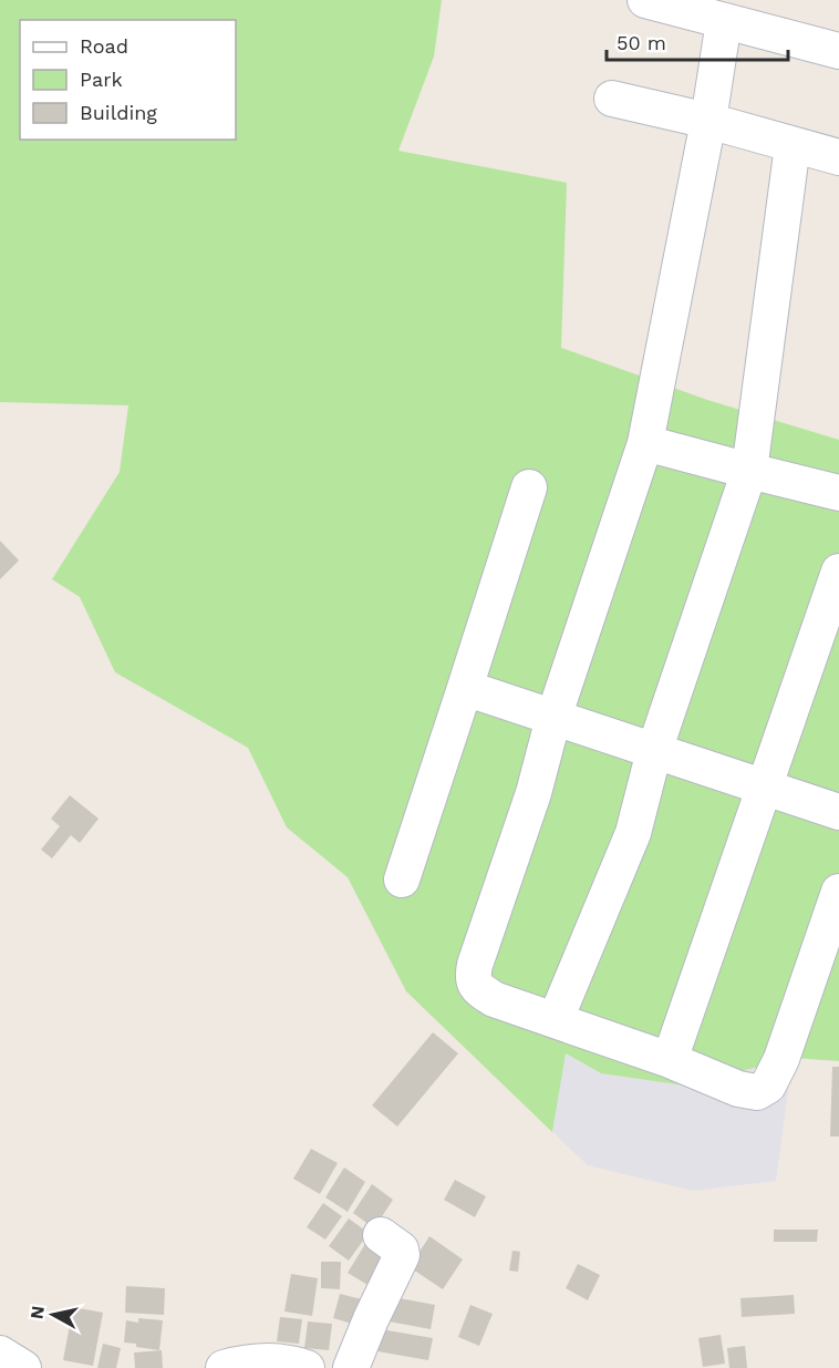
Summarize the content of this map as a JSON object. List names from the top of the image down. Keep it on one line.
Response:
{"legend":["Road","Park","Building"],"scale_bar":"50 m","north":"left"}
